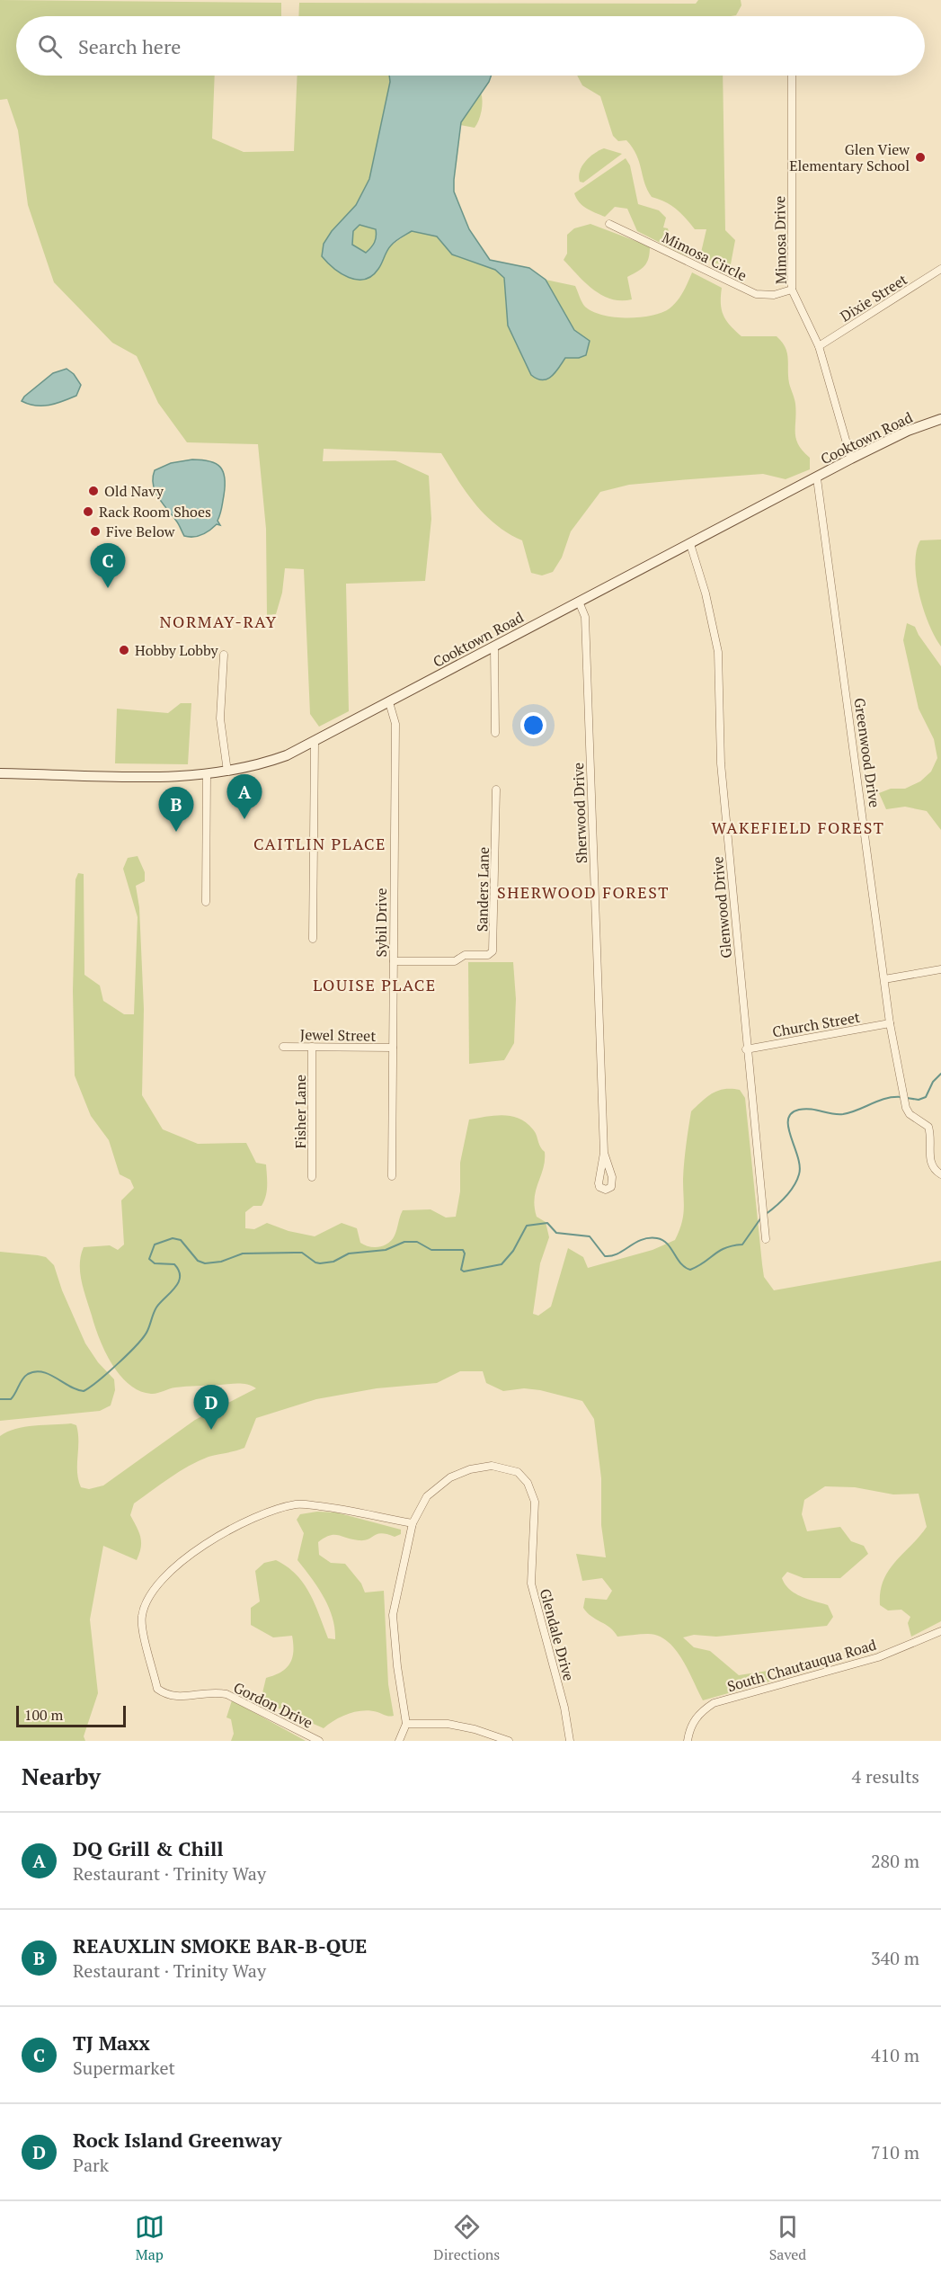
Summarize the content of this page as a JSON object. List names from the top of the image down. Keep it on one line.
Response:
{"streets":{"street":["Mimosa Drive","Mimosa Circle","Dixie Street","Cooktown Road","Greenwood Drive","Sherwood Drive","Sanders Lane","Glenwood Drive","Sybil Drive","Church Street","Jewel Street","Fisher Lane","Glendale Drive","South Chautauqua Road","Gordon Drive"]},"crossings":[["Mimosa Drive","Mimosa Circle"],["Mimosa Drive","Dixie Street"],["Mimosa Drive","Cooktown Road"],["Cooktown Road","Greenwood Drive"],["Cooktown Road","Sherwood Drive"],["Cooktown Road","Glenwood Drive"],["Cooktown Road","Sybil Drive"],["Greenwood Drive","Church Street"],["Sanders Lane","Sybil Drive"],["Glenwood Drive","Church Street"],["Sybil Drive","Jewel Street"],["Jewel Street","Fisher Lane"],["Glendale Drive","Gordon Drive"]],"districts":["NORMAY-RAY","WAKEFIELD FOREST","CAITLIN PLACE","SHERWOOD FOREST","LOUISE PLACE"],"places":["Glen View Elementary School","Old Navy","Rack Room Shoes","Five Below","Hobby Lobby"],"scale_bar":"100 m","page":{"search":"Search here","pins":["C","A","B","D"],"scale":"100 m","heading":["Nearby","4 results"],"list":[{"mark":"A","name":"DQ Grill & Chill","note":"Restaurant · Trinity Way","value":"280 m"},{"mark":"B","name":"REAUXLIN SMOKE BAR-B-QUE","note":"Restaurant · Trinity Way","value":"340 m"},{"mark":"C","name":"TJ Maxx","note":"Supermarket","value":"410 m"},{"mark":"D","name":"Rock Island Greenway","note":"Park","value":"710 m"}],"nav":["Map","Directions","Saved"]}}
